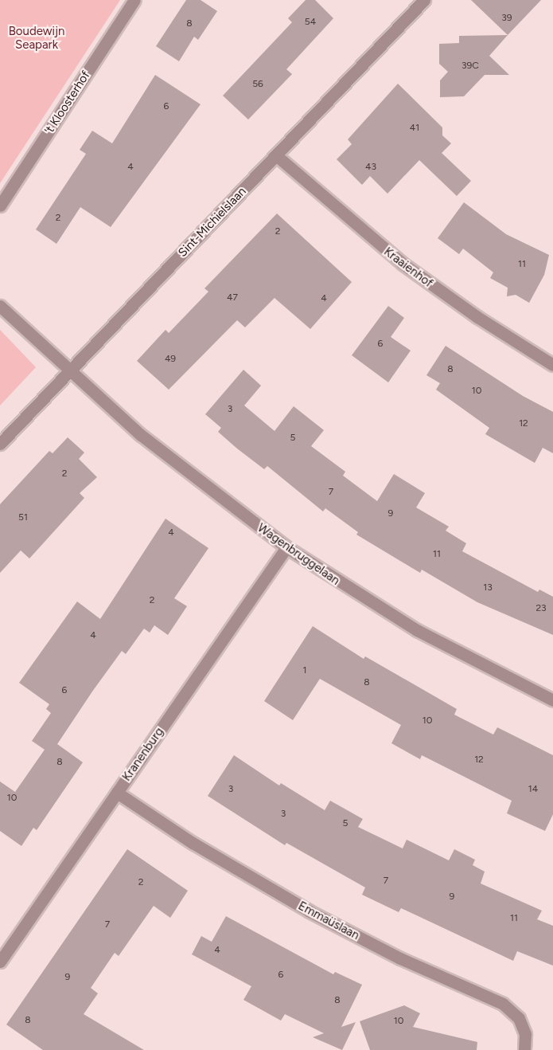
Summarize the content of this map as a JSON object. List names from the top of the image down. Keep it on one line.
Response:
{"streets":{"street":["'t Kloosterhof","Sint-Michielslaan","Kraaienhof","Wagenbruggelaan","Kranenburg","Emmaüslaan"]},"crossings":[["Sint-Michielslaan","Kraaienhof"],["Sint-Michielslaan","Wagenbruggelaan"],["Wagenbruggelaan","Kranenburg"],["Kranenburg","Emmaüslaan"]],"parks":["Boudewijn Seapark"],"house_numbers":["39","54","8","39C","56","6","41","4","43","2","2","11","47","4","6","49","8","10","3","12","5","2","7","9","51","4","11","13","2","23","4","1","8","6","10","12","8","3","14","10","3","5","7","2","9","11","7","4","6","9","8","8","10"]}
